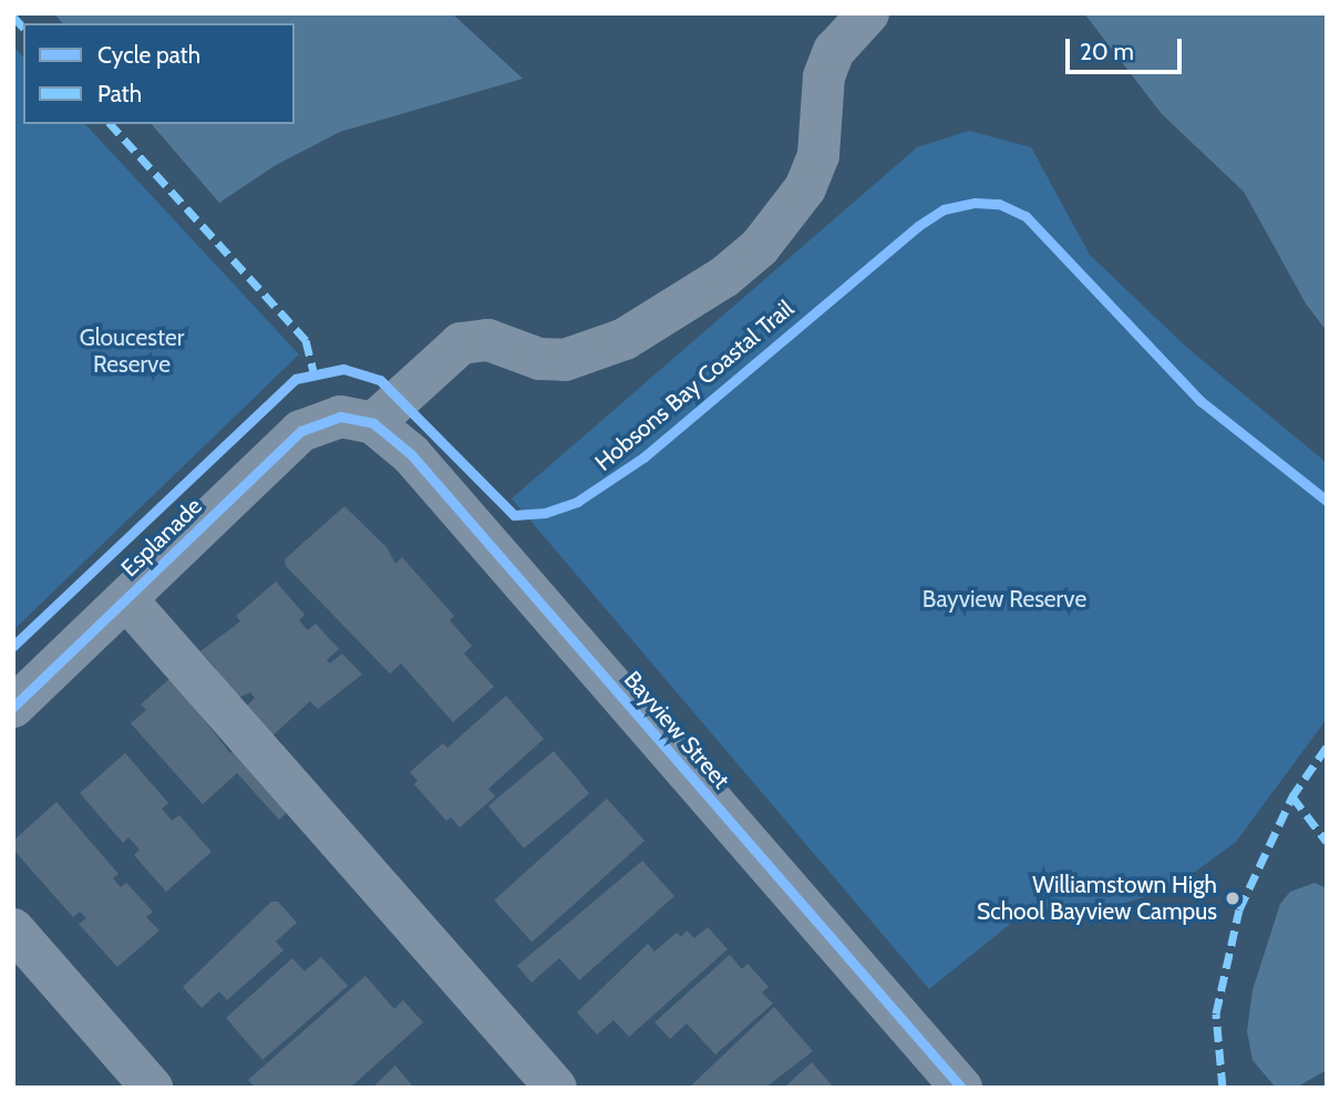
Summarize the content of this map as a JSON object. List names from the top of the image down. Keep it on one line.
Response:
{"streets":{"street":["Esplanade","Bayview Street"],"cycle path":["Hobsons Bay Coastal Trail"]},"crossings":[["Esplanade","Bayview Street"]],"parks":["Gloucester Reserve","Bayview Reserve"],"places":["Williamstown High School Bayview Campus"],"legend":["Cycle path","Path"],"scale_bar":"20 m"}
